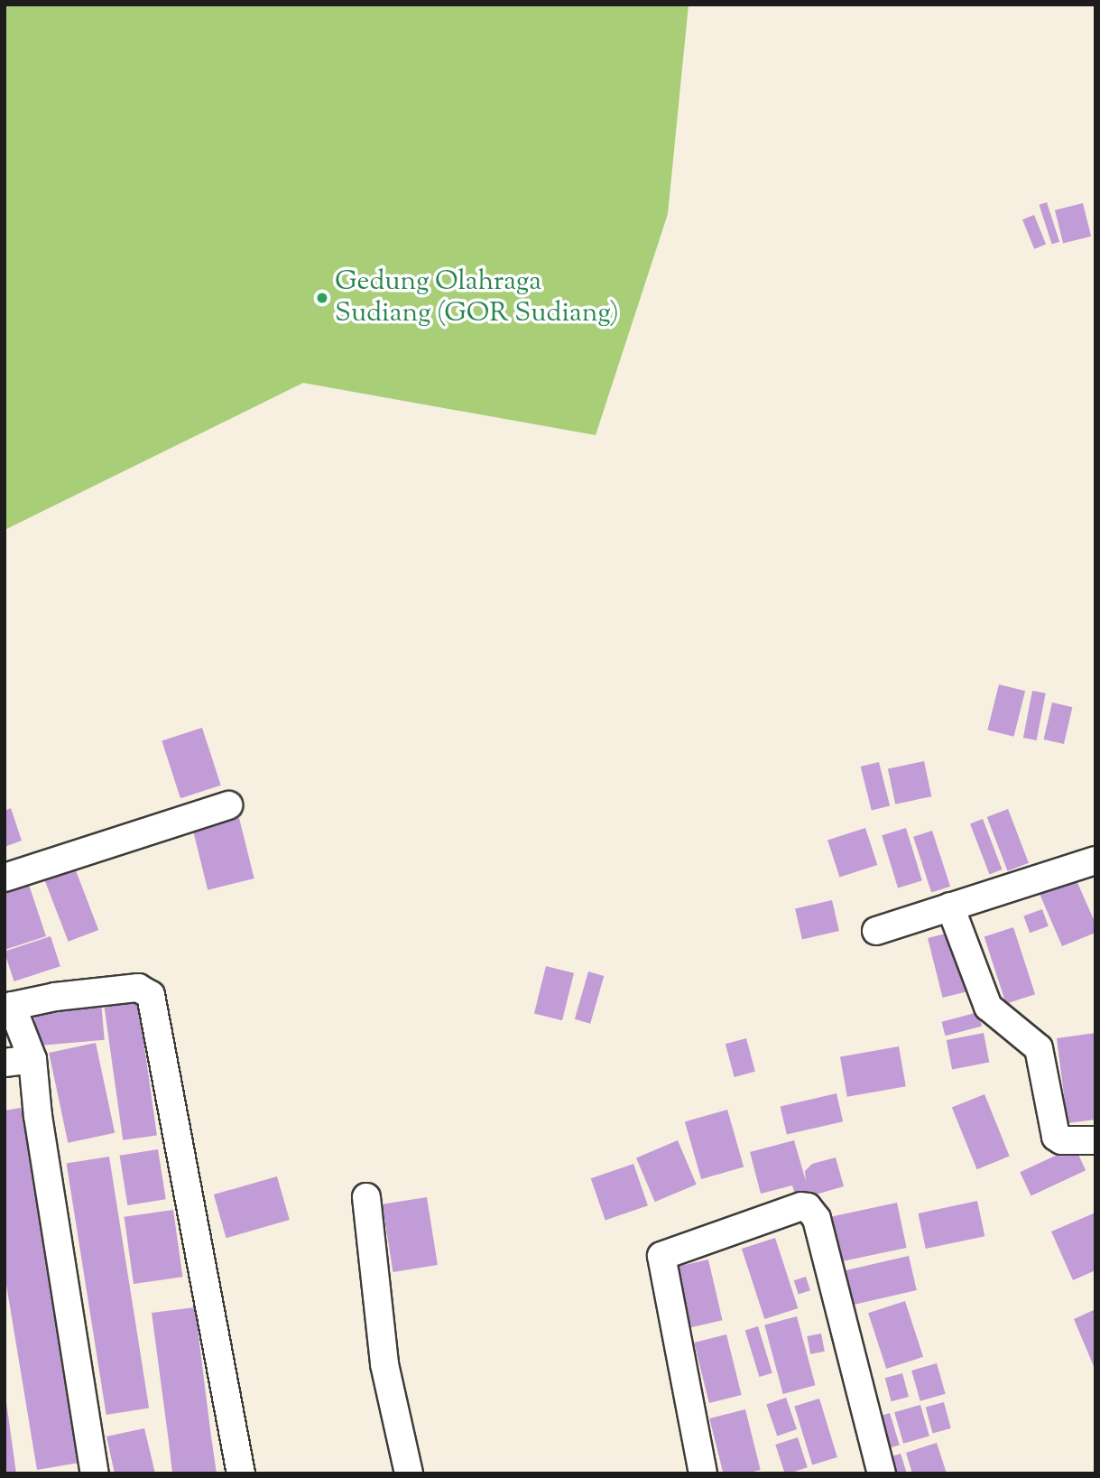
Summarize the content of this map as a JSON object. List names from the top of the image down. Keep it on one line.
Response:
{"places":["Gedung Olahraga Sudiang (GOR Sudiang)"]}
